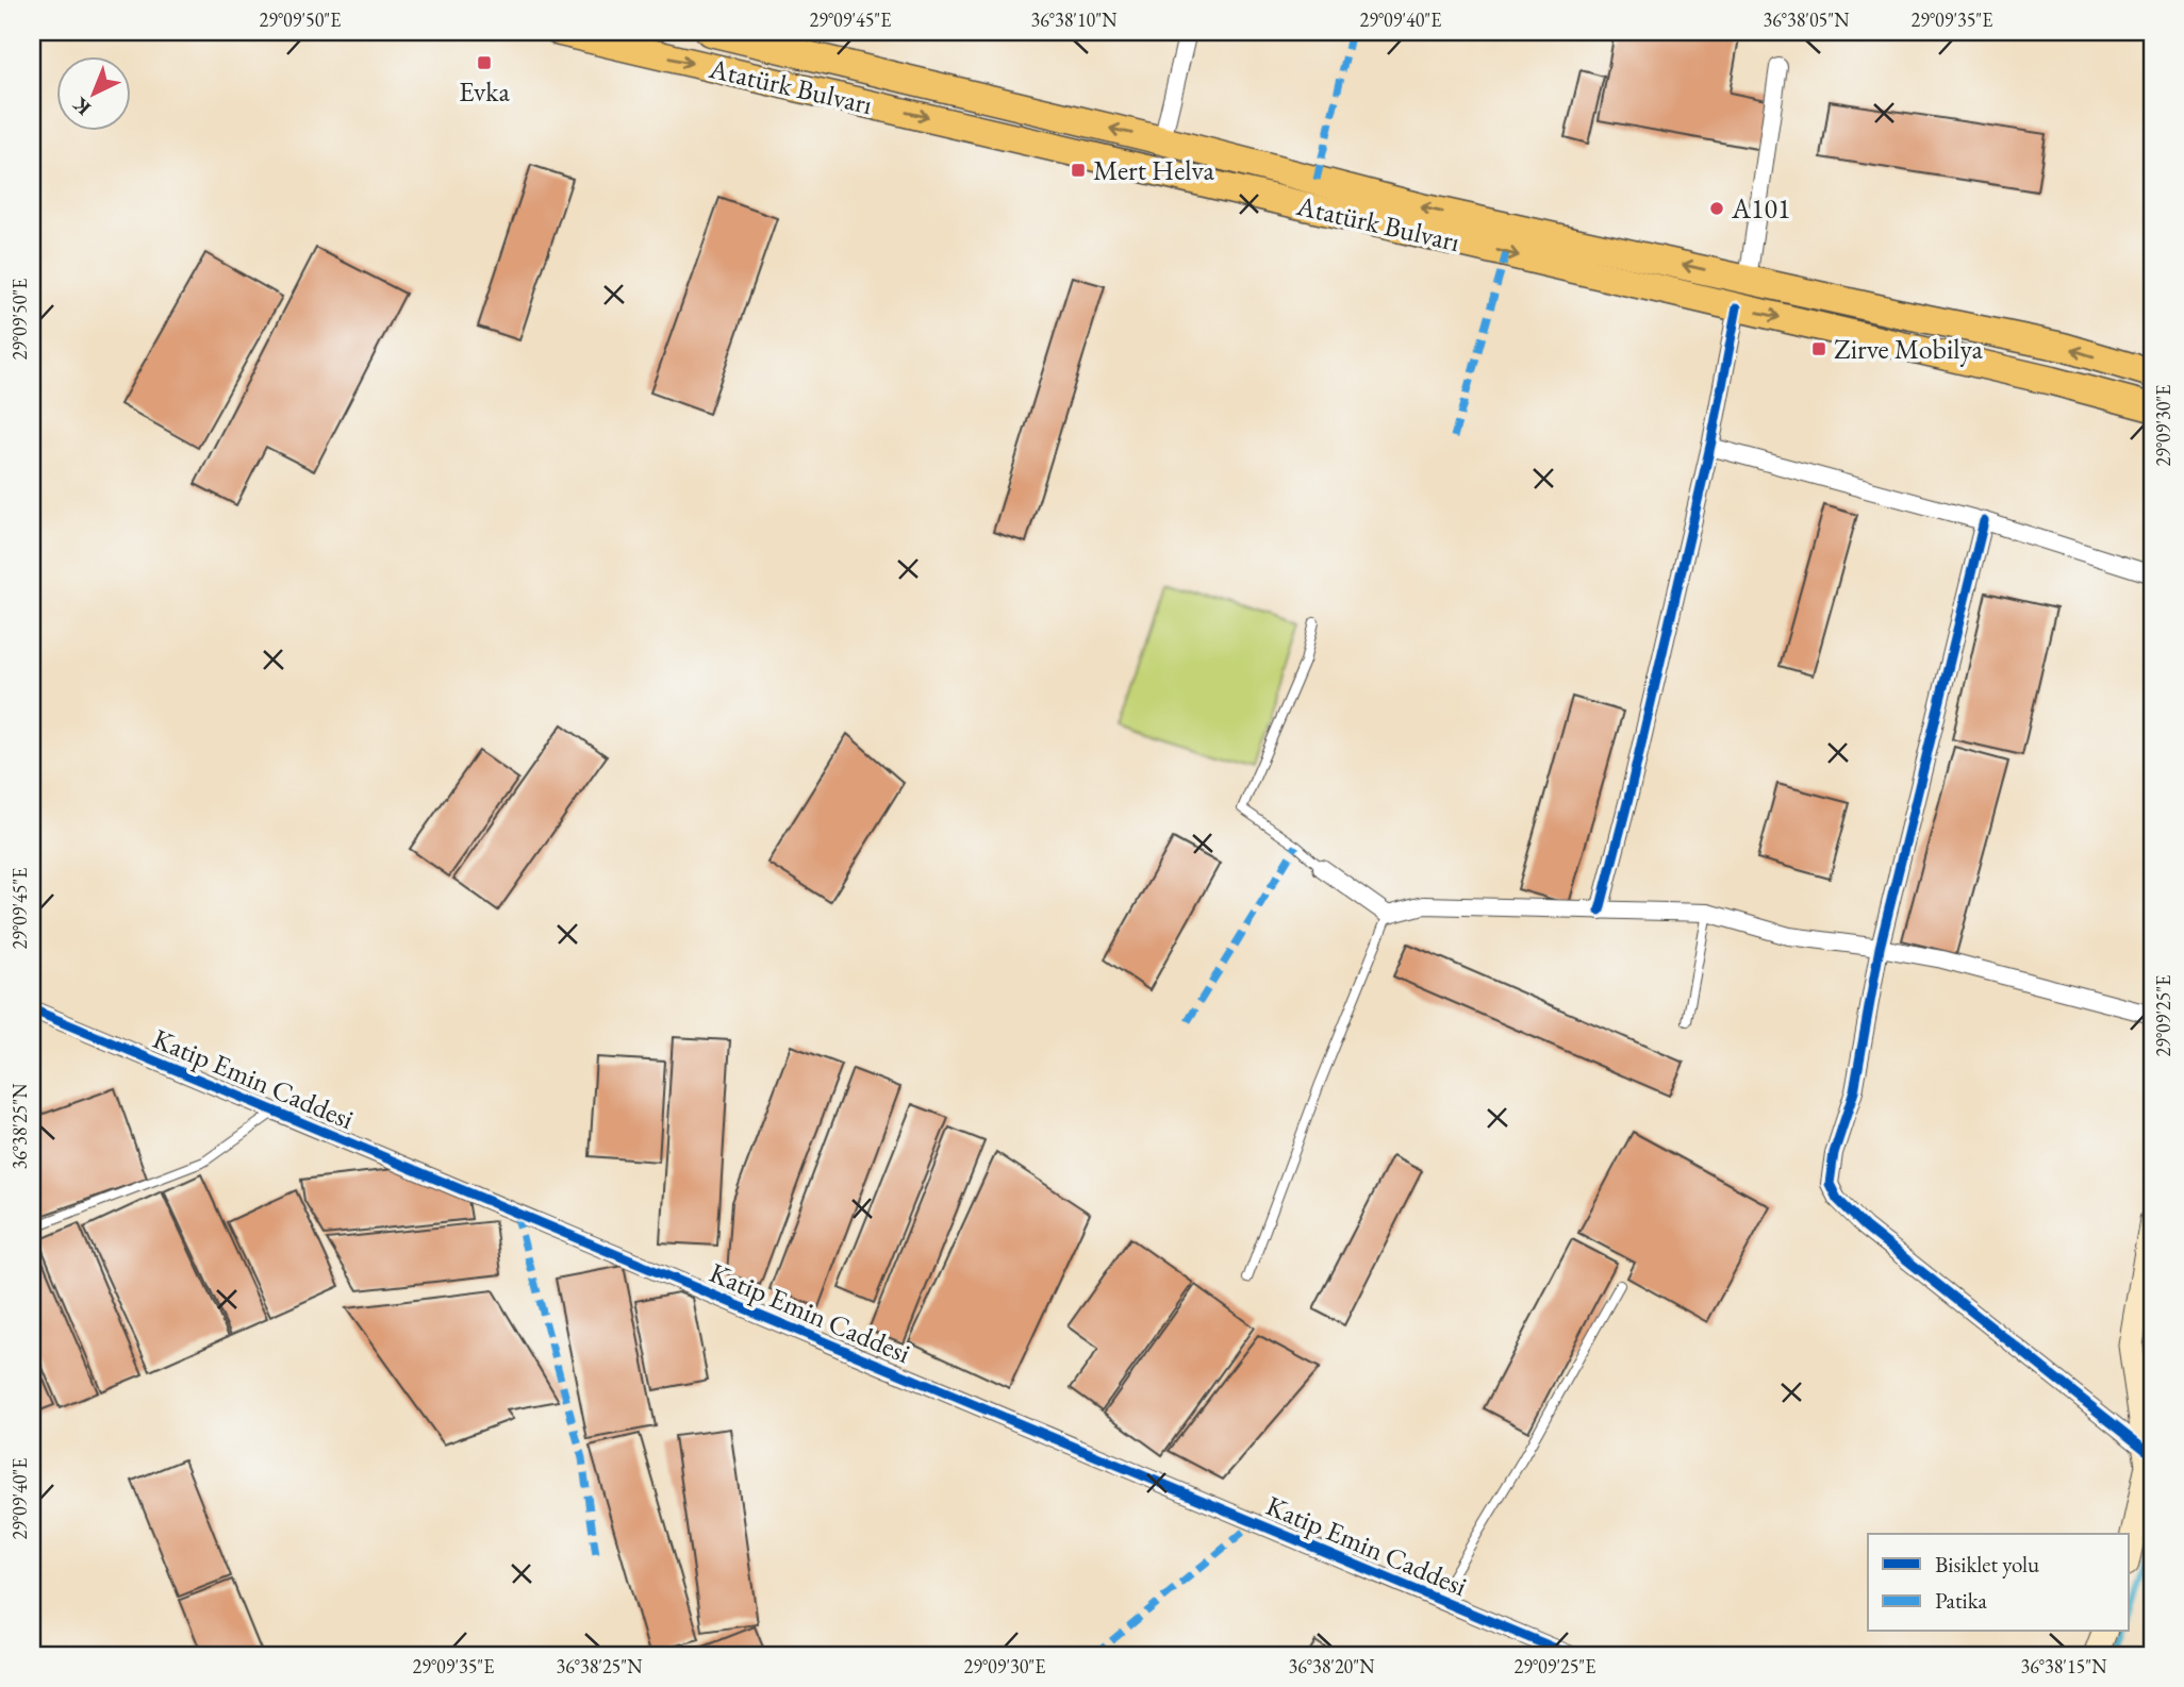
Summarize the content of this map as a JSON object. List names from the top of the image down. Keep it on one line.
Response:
{"streets":{"main road":["Atatürk Bulvarı"],"street":["Katip Emin Caddesi"]},"places":{"transit":["Evka","Mert Helva","Zirve Mobilya"],"other":["A101"]},"legend":["Bisiklet yolu","Patika"],"north":"bottom left","coordinates":["29°09'50\"E","29°09'45\"E","36°38'10\"N","29°09'40\"E","36°38'05\"N","29°09'35\"E","29°09'30\"E","29°09'25\"E","36°38'25\"N","36°38'20\"N","36°38'15\"N"]}
